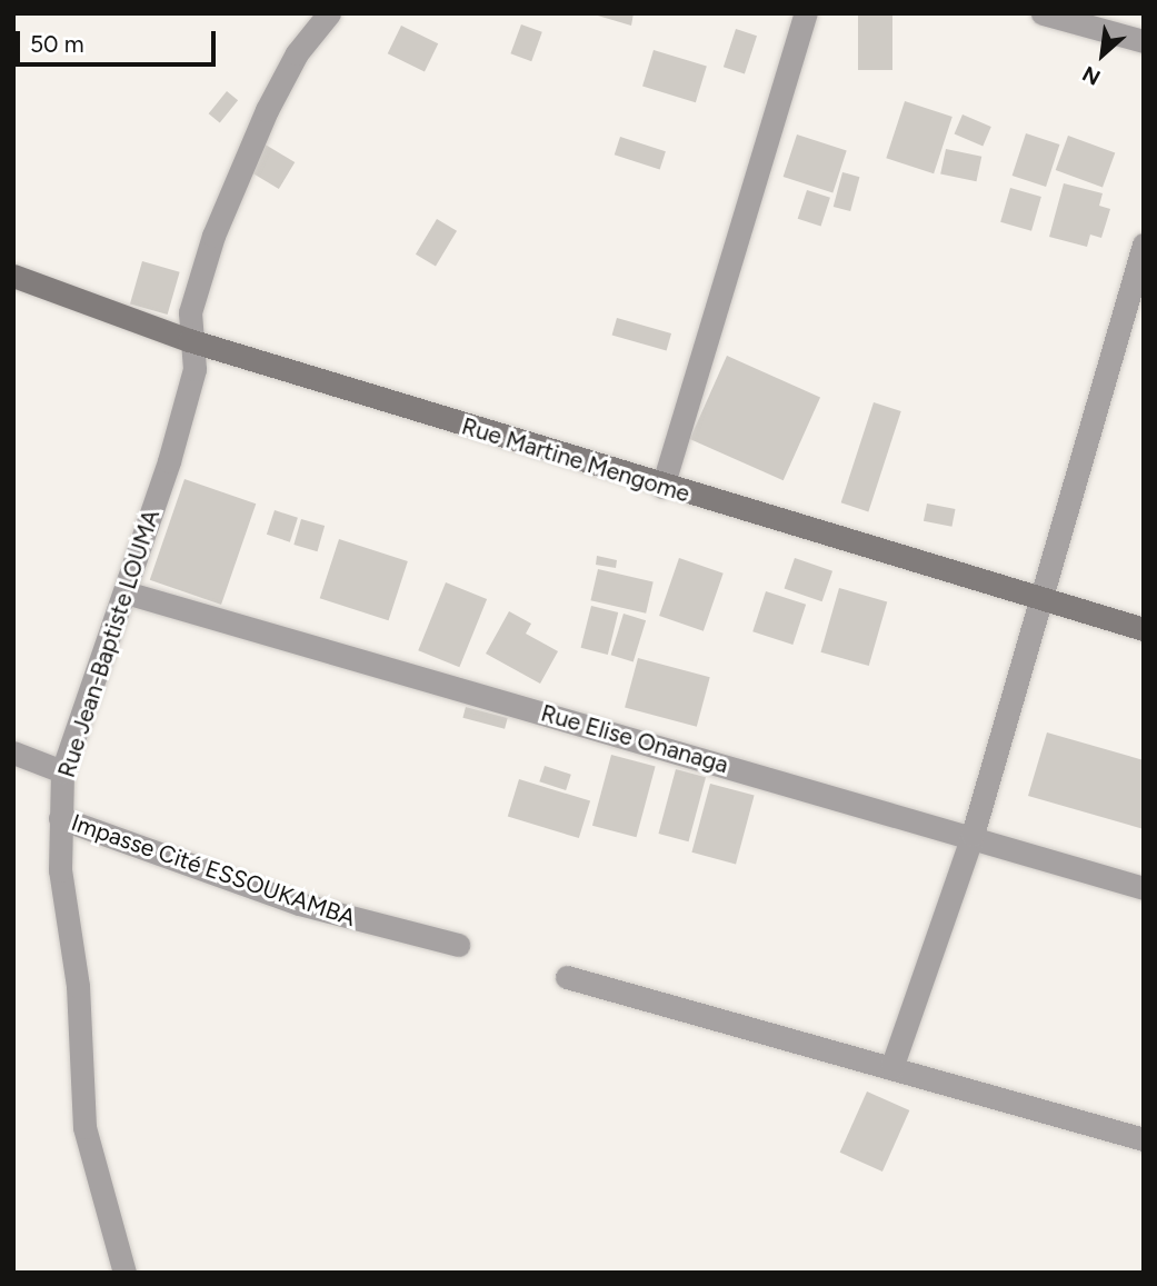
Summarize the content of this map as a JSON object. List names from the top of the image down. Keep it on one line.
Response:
{"streets":{"street":["Rue Martine Mengome","Rue Jean-Baptiste LOUMA","Rue Elise Onanaga","Impasse Cité ESSOUKAMBA"]},"crossings":[["Rue Martine Mengome","Rue Jean-Baptiste LOUMA"],["Rue Jean-Baptiste LOUMA","Rue Elise Onanaga"],["Rue Jean-Baptiste LOUMA","Impasse Cité ESSOUKAMBA"]],"scale_bar":"50 m","north":"bottom left"}
